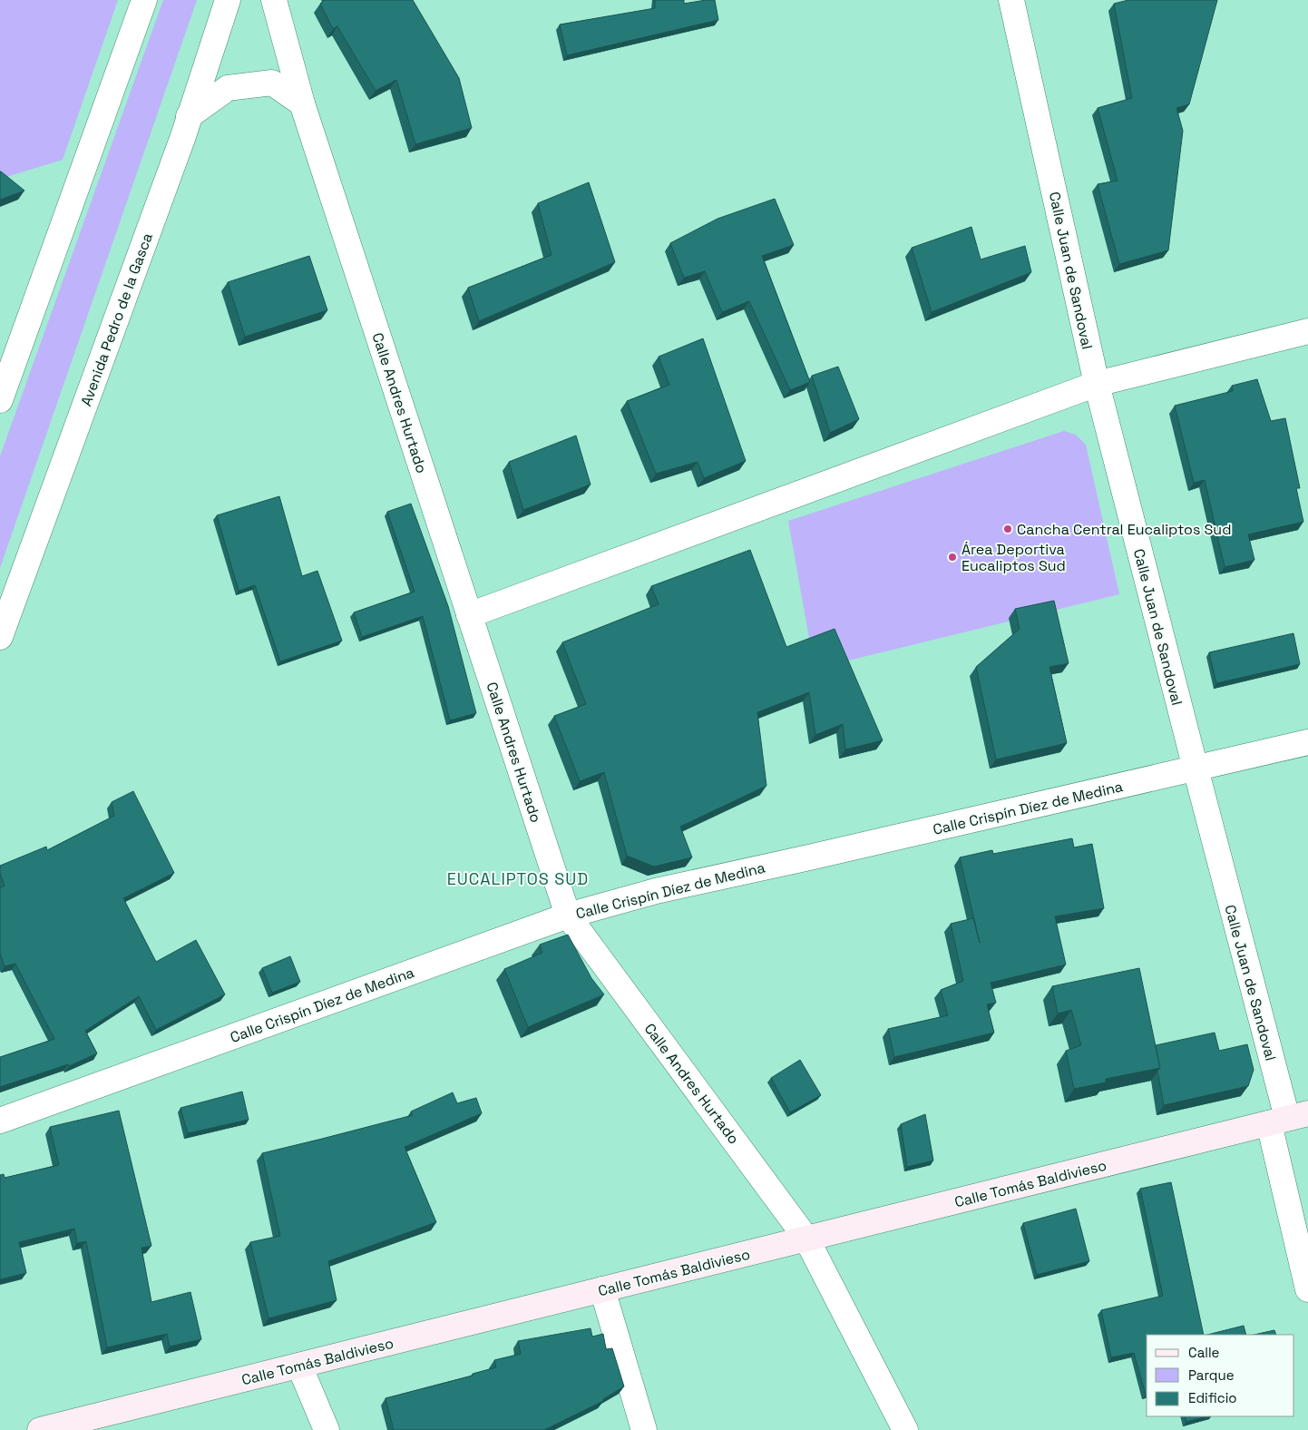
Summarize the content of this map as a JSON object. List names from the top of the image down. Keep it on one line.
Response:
{"streets":{"street":["Calle Juan de Sandoval","Avenida Pedro de la Gasca","Calle Andres Hurtado","Calle Crispín Díez de Medina","Calle Tomás Baldivieso"]},"crossings":[["Calle Juan de Sandoval","Calle Crispín Díez de Medina"],["Calle Juan de Sandoval","Calle Tomás Baldivieso"],["Calle Andres Hurtado","Calle Crispín Díez de Medina"],["Calle Andres Hurtado","Calle Tomás Baldivieso"]],"districts":["EUCALIPTOS SUD"],"places":["Cancha Central Eucaliptos Sud","Área Deportiva Eucaliptos Sud"],"legend":["Calle","Parque","Edificio"]}
